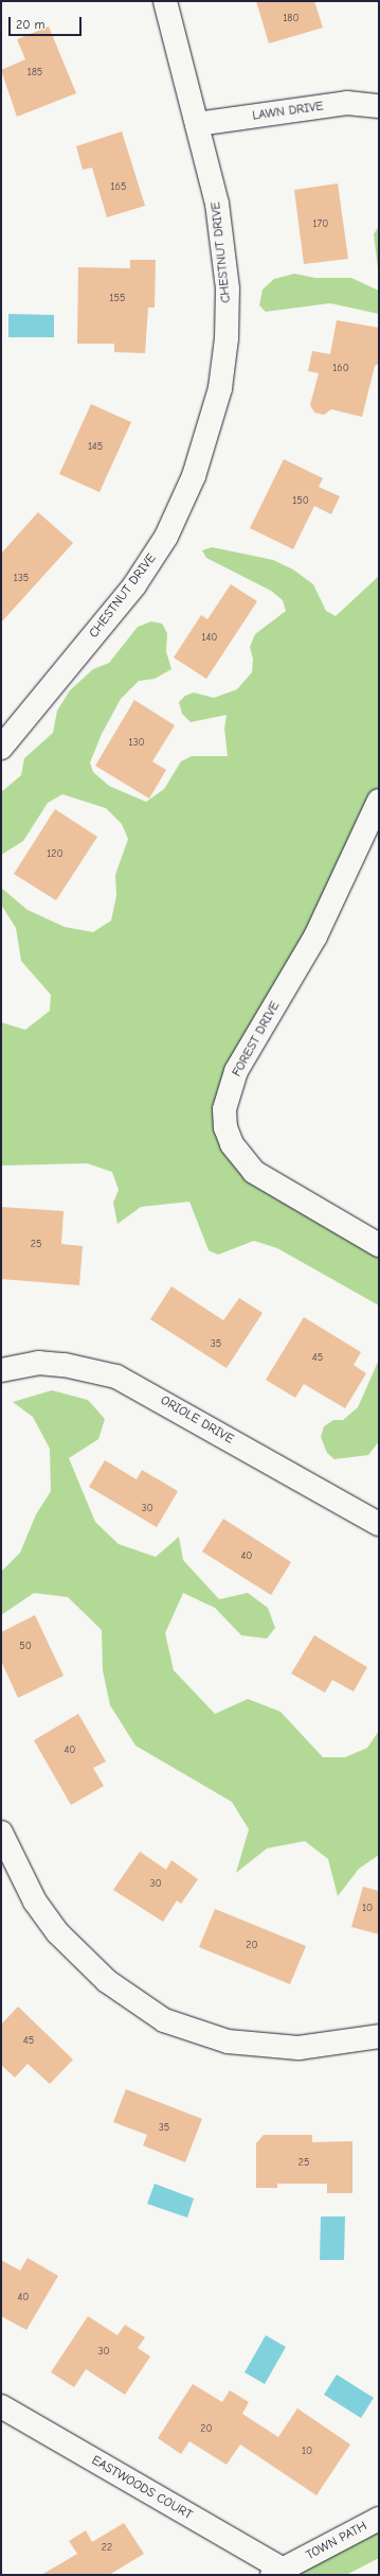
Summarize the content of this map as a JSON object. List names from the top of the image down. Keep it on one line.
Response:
{"streets":{"street":["LAWN DRIVE","CHESTNUT DRIVE","FOREST DRIVE","ORIOLE DRIVE","EASTWOODS COURT","TOWN PATH"]},"crossings":[["LAWN DRIVE","CHESTNUT DRIVE"],["EASTWOODS COURT","TOWN PATH"]],"house_numbers":["180","185","165","170","155","160","145","150","135","140","130","120","25","35","45","30","40","50","40","30","10","20","45","35","25","40","30","20","10","22"],"scale_bar":"20 m"}
